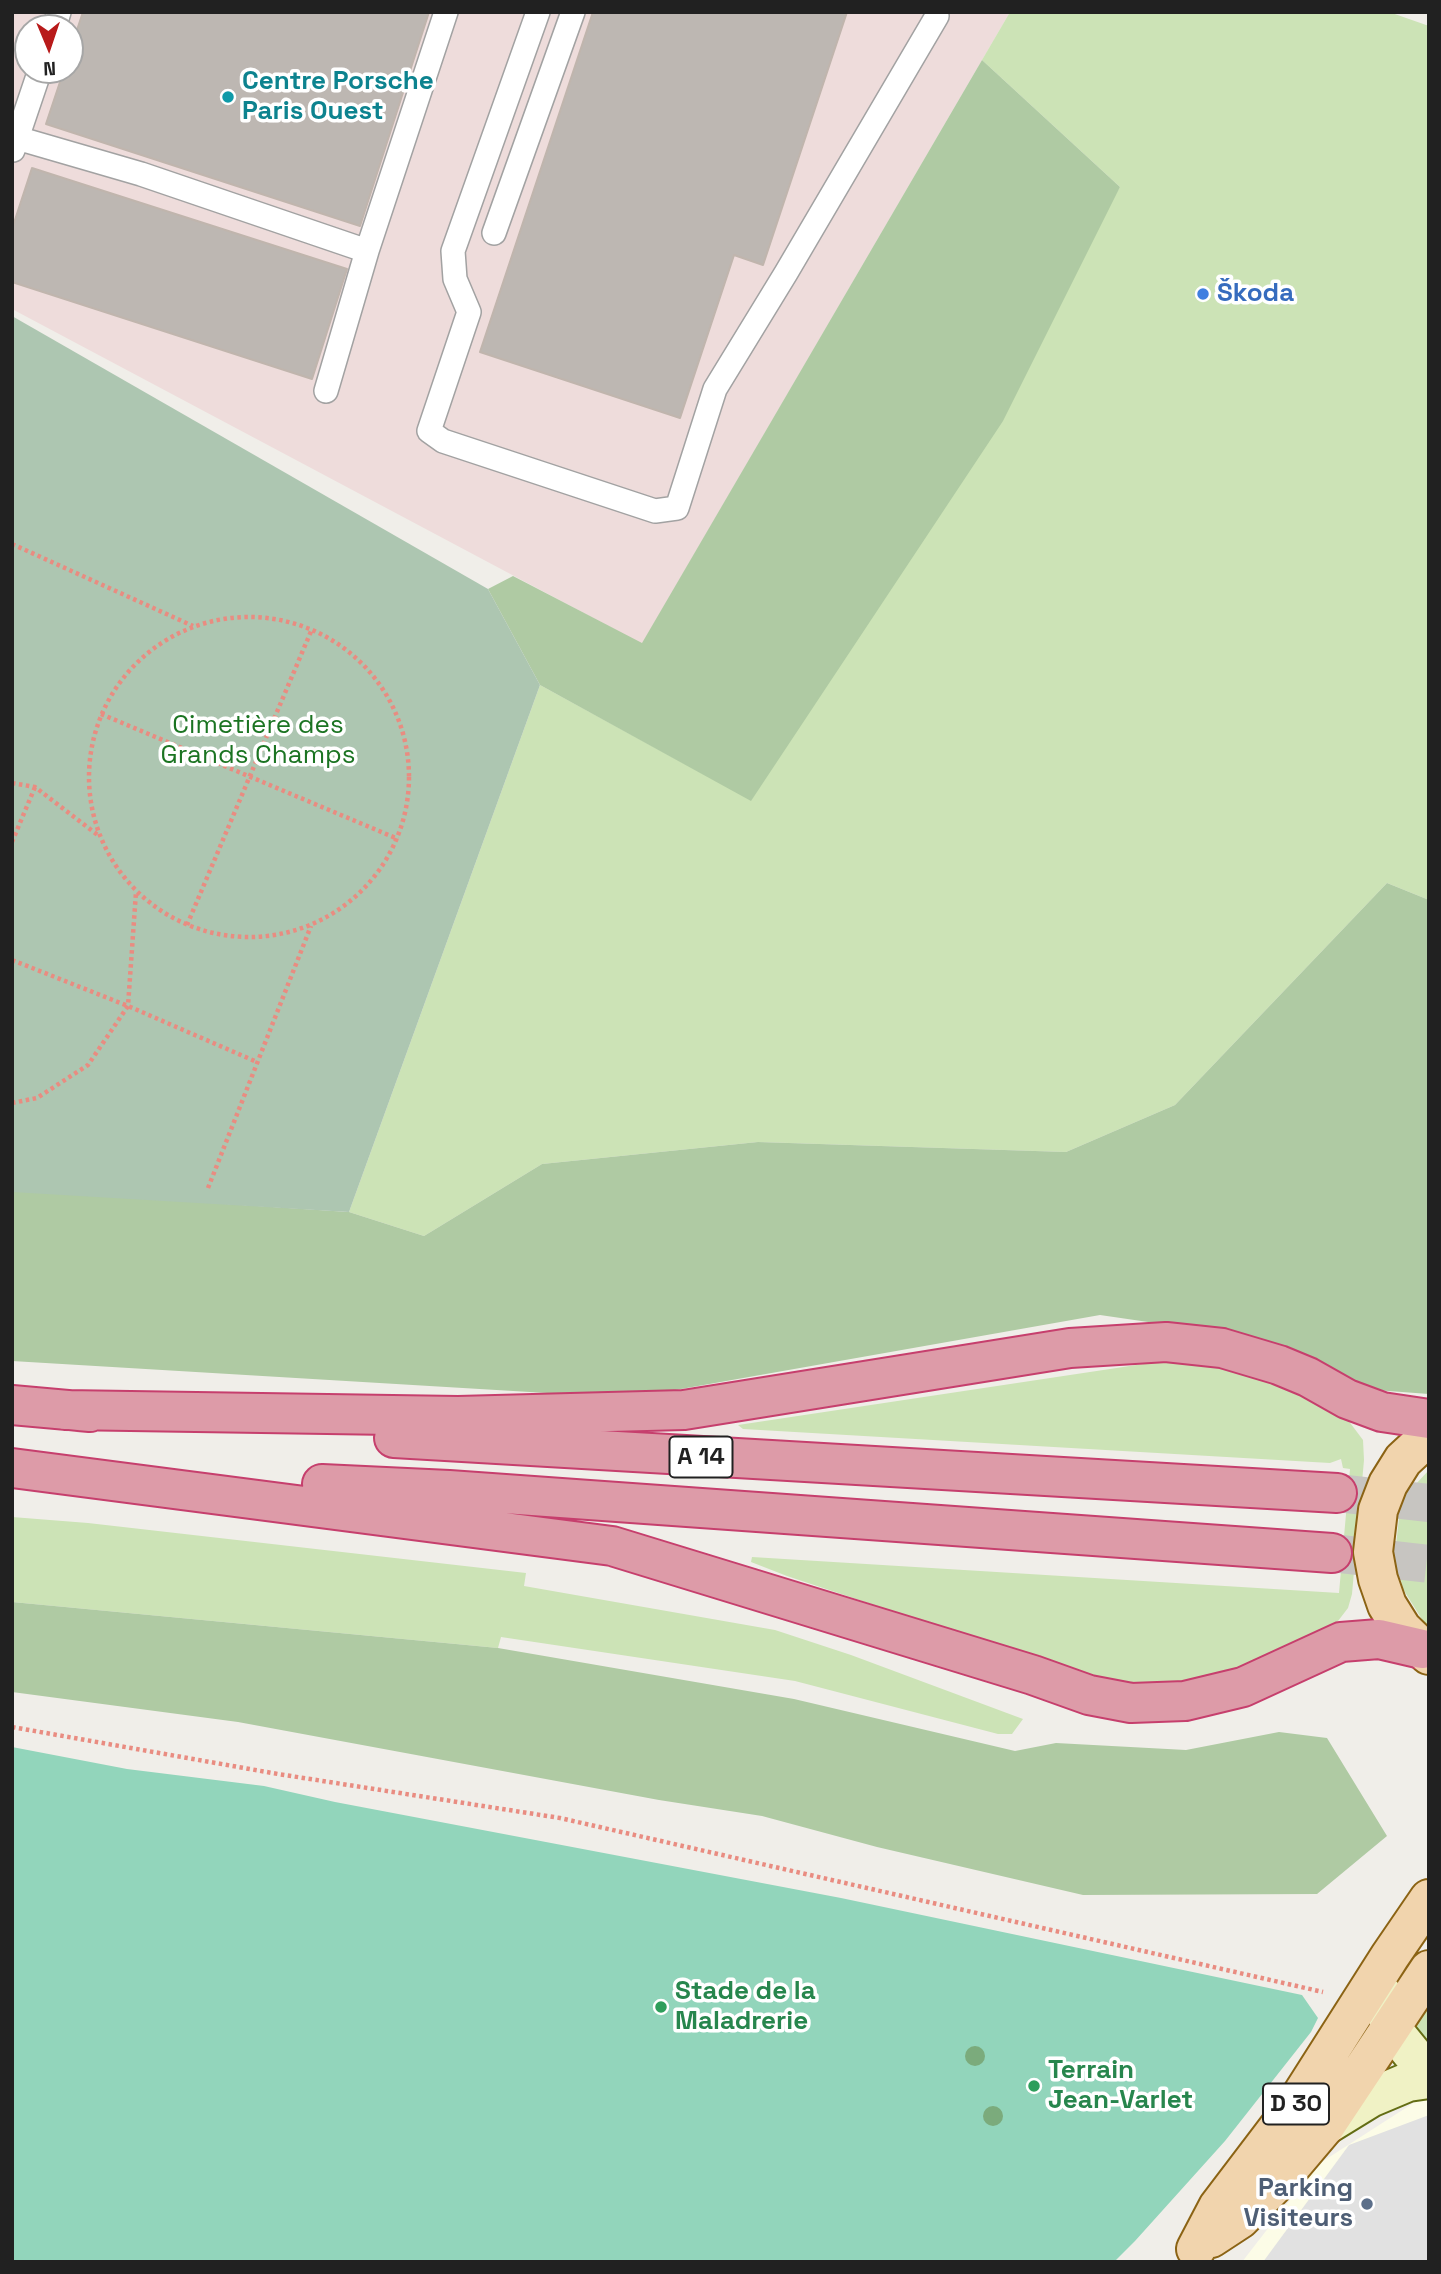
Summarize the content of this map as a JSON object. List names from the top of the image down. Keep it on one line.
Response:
{"streets":{"highway":["A 14"],"main road":["D 30"]},"parks":["Cimetière des Grands Champs"],"places":["Centre Porsche Paris Ouest","Škoda","Stade de la Maladrerie","Terrain Jean-Varlet","Parking Visiteurs"],"north":"bottom"}
